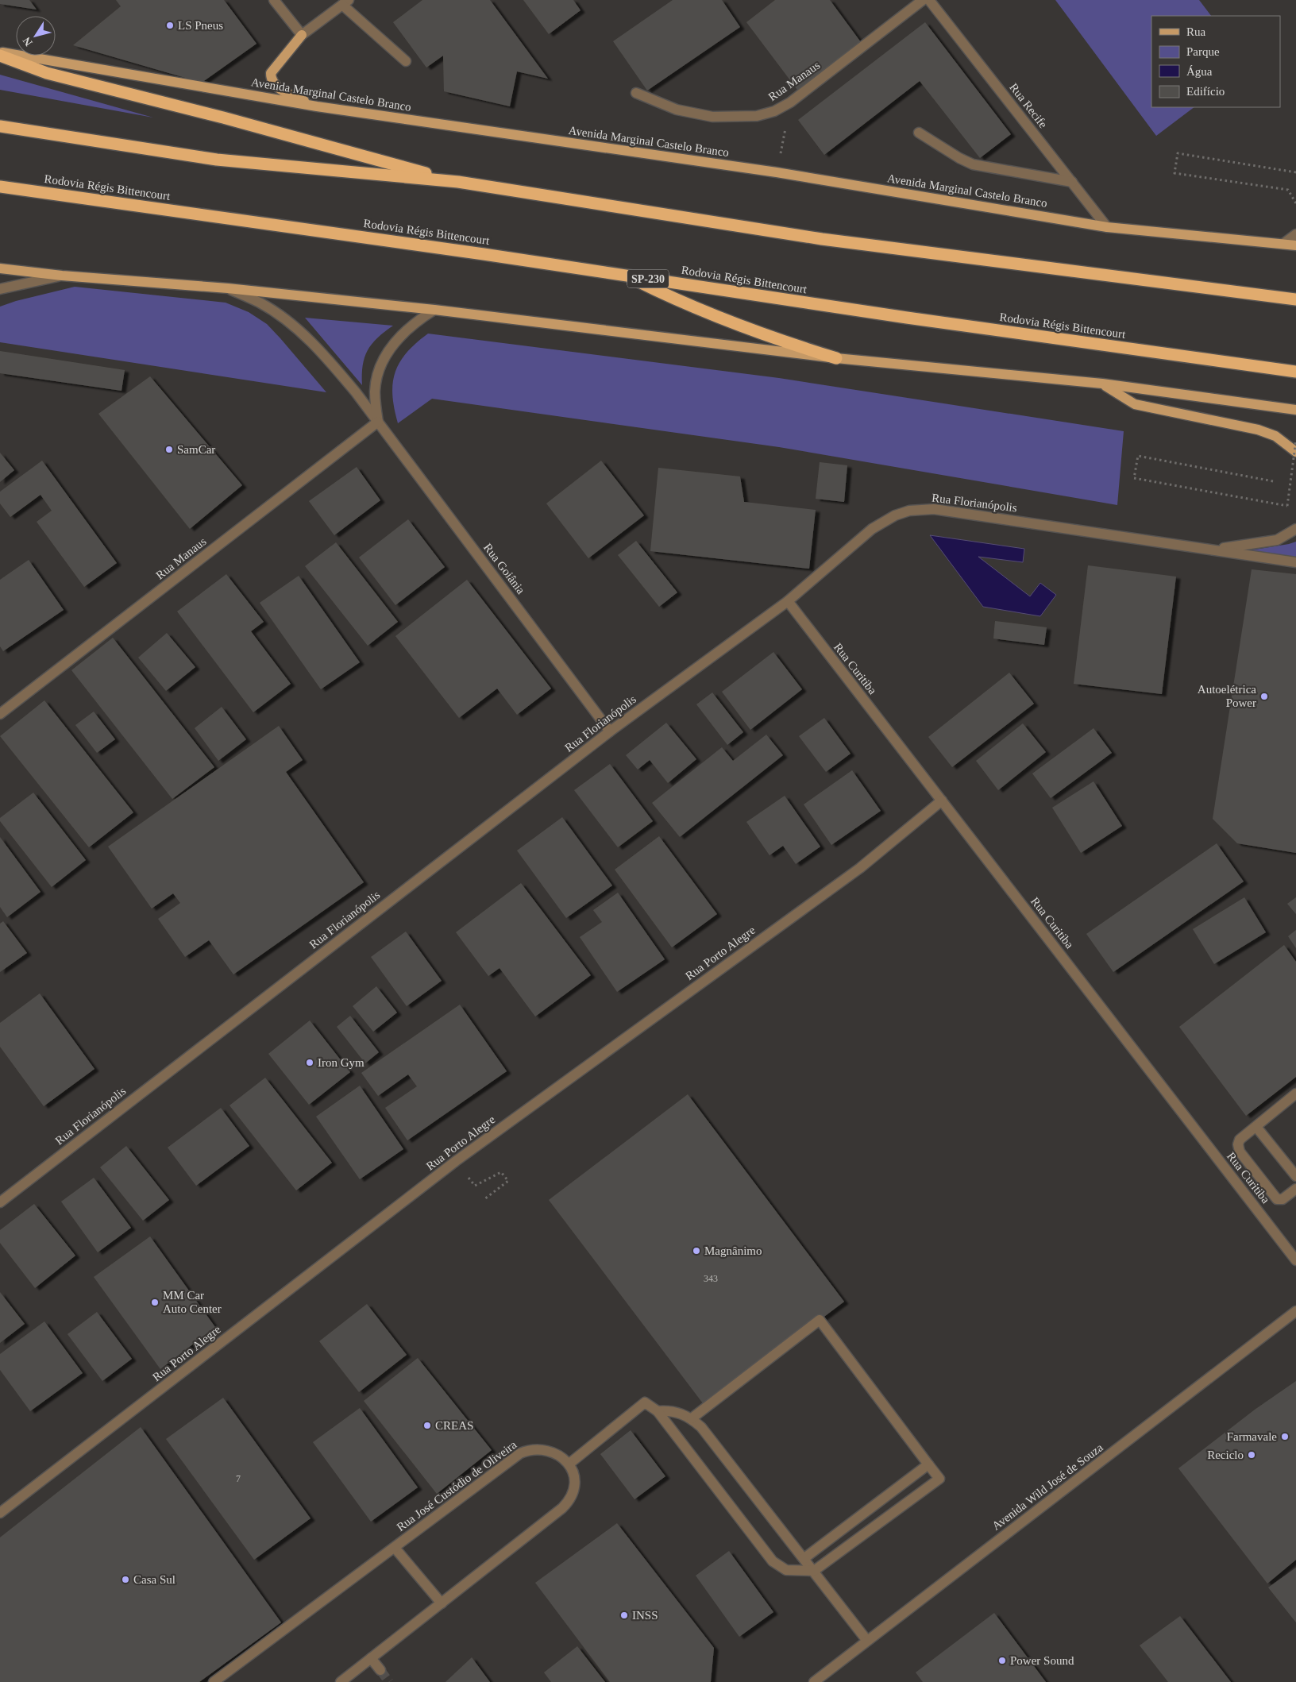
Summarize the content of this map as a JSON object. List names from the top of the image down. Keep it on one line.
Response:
{"streets":{"highway":["Rodovia Régis Bittencourt","SP-230"],"main road":["Avenida Marginal Castelo Branco"],"street":["Rua Manaus","Rua Recife","Rua Florianópolis","Rua Goiânia","Rua Curitiba","Rua Porto Alegre","Rua José Custódio de Oliveira","Avenida Wild José de Souza"]},"crossings":[["Rua Manaus","Rua Goiânia"],["Avenida Marginal Castelo Branco","Rua Recife"],["Rua Florianópolis","Rua Goiânia"],["Rua Florianópolis","Rua Curitiba"],["Rua Curitiba","Rua Porto Alegre"]],"places":["LS Pneus","SamCar","Autoelétrica Power","Iron Gym","Magnânimo","MM Car Auto Center","CREAS","Farmavale","Reciclo","Casa Sul","INSS","Power Sound"],"house_numbers":["343","7"],"legend":["Rua","Parque","Água","Edifício"],"north":"bottom left"}
